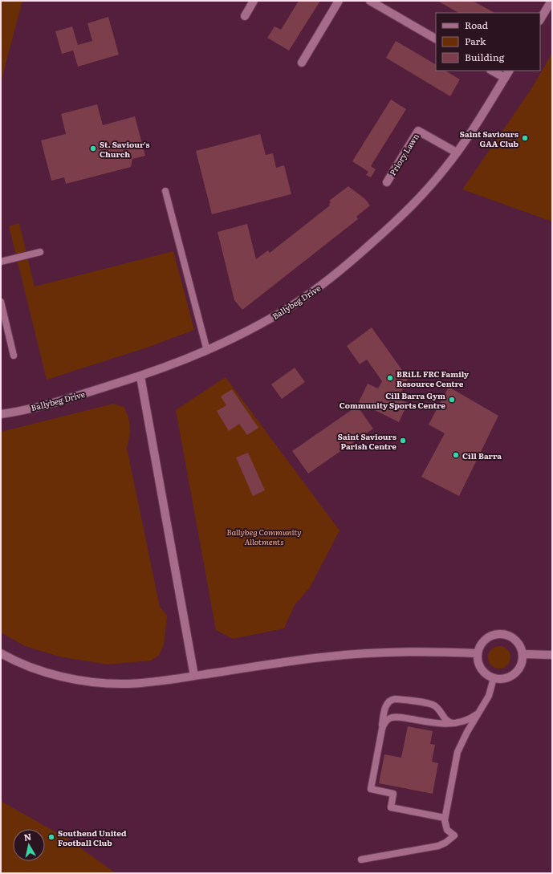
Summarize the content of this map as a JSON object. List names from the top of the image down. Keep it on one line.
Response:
{"streets":{"street":["Priory Lawn","Ballybeg Drive"]},"crossings":[["Priory Lawn","Ballybeg Drive"]],"parks":["Ballybeg Community Allotments"],"places":["Saint Saviours GAA Club","St. Saviour's Church","BRiLL FRC Family Resource Centre","Cill Barra Gym Community Sports Centre","Saint Saviours Parish Centre","Cill Barra","Southend United Football Club"],"legend":["Road","Park","Building"],"north":"top"}
